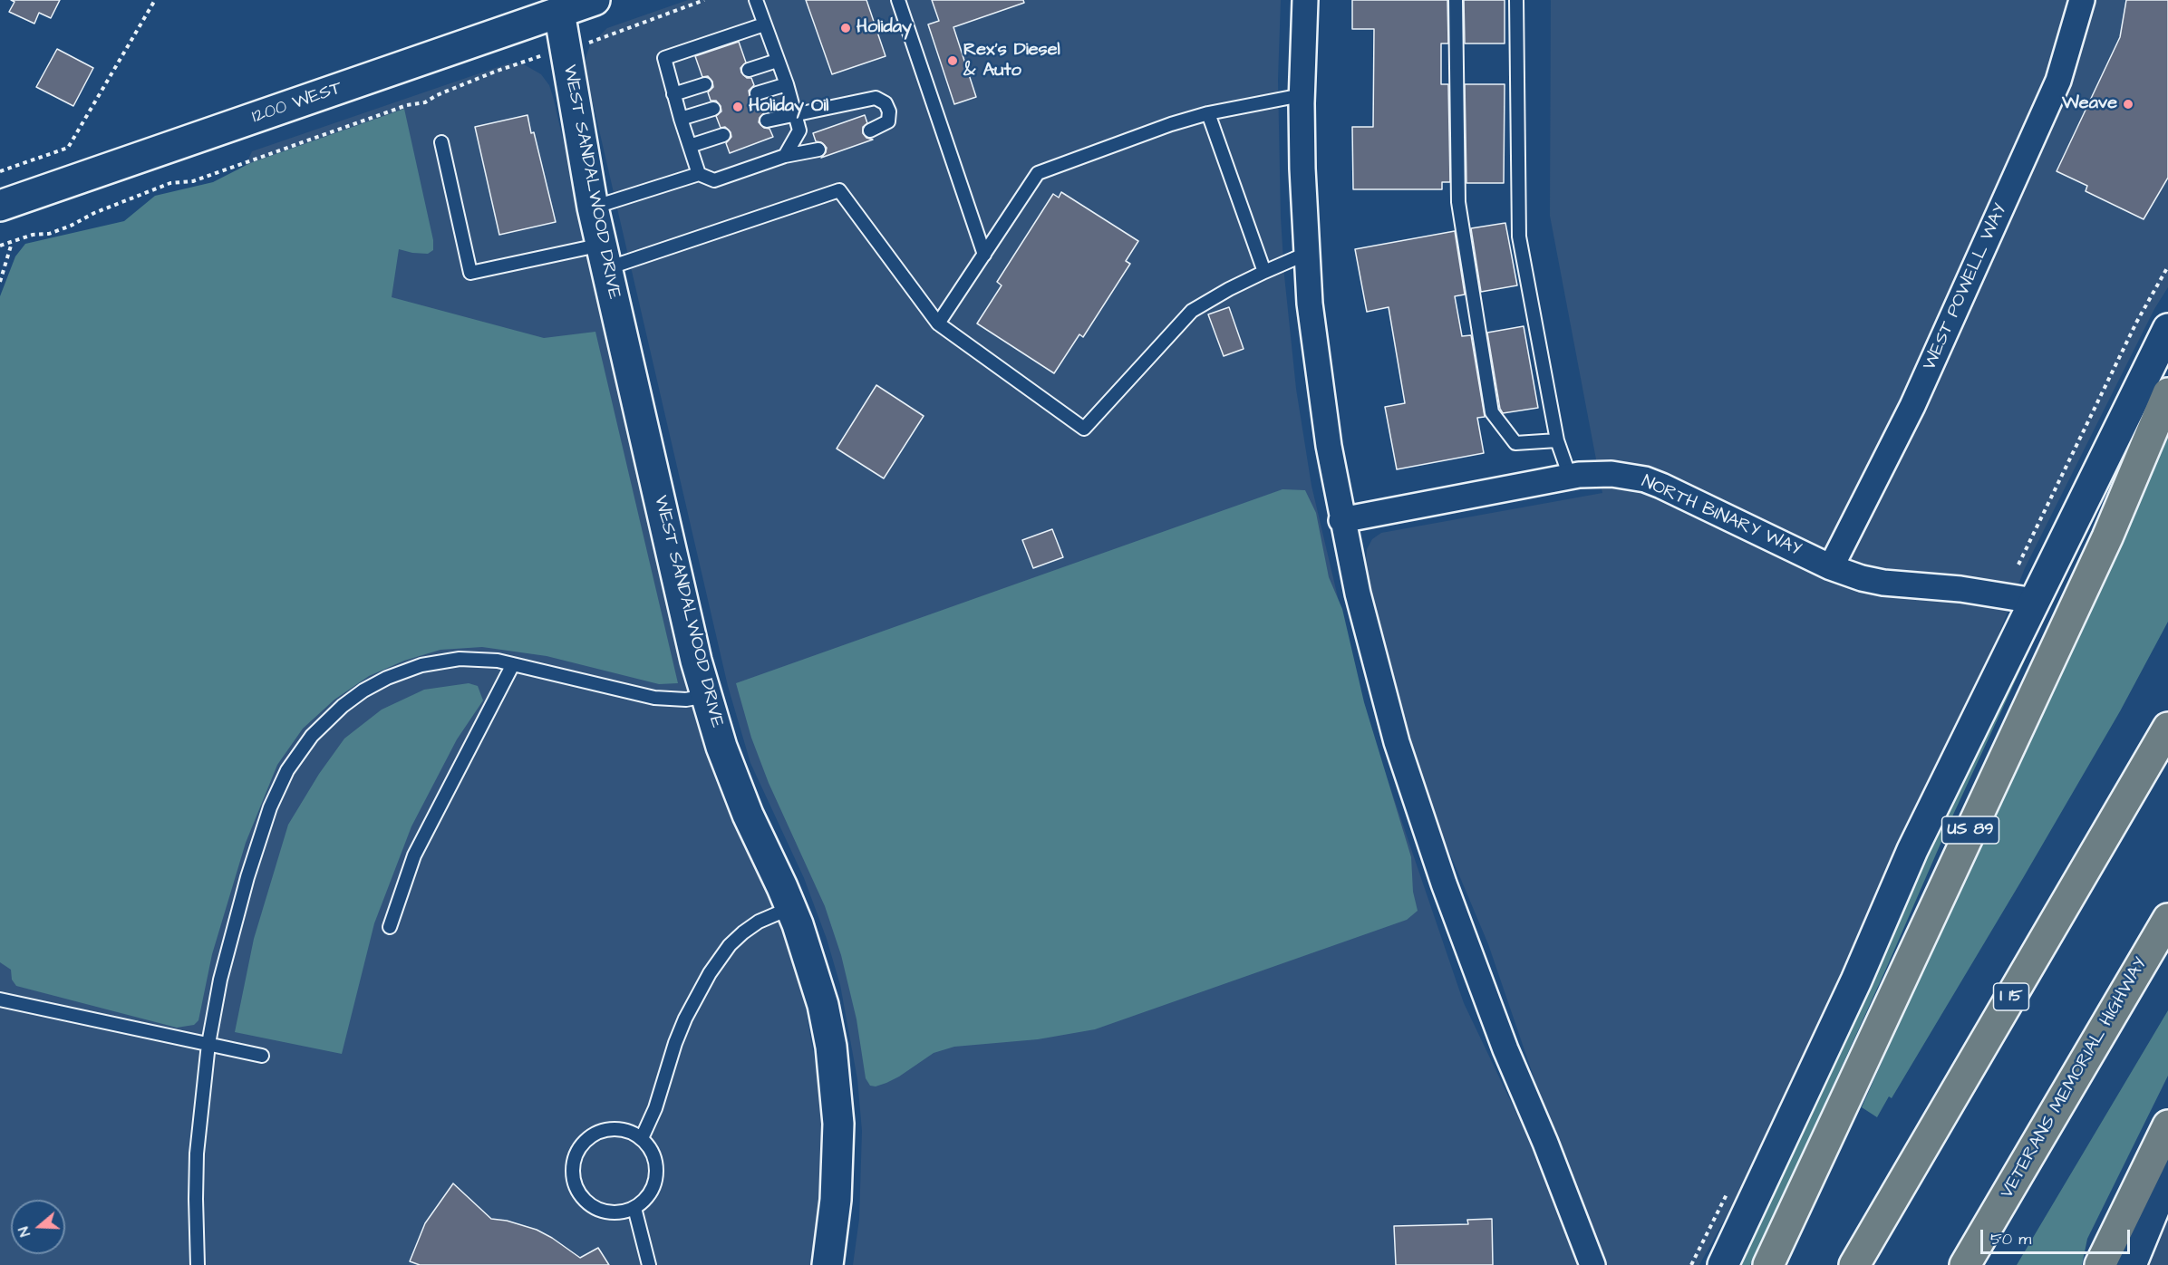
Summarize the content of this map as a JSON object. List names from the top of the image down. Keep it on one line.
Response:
{"streets":{"highway":["US 89","I 15","VETERANS MEMORIAL HIGHWAY"],"main road":["1200 WEST","WEST SANDALWOOD DRIVE"],"street":["WEST POWELL WAY","NORTH BINARY WAY"]},"crossings":[["1200 WEST","WEST SANDALWOOD DRIVE"],["WEST POWELL WAY","NORTH BINARY WAY"]],"places":["Holiday","Rex's Diesel & Auto","Weave","Holiday Oil"],"scale_bar":"50 m","north":"left"}
